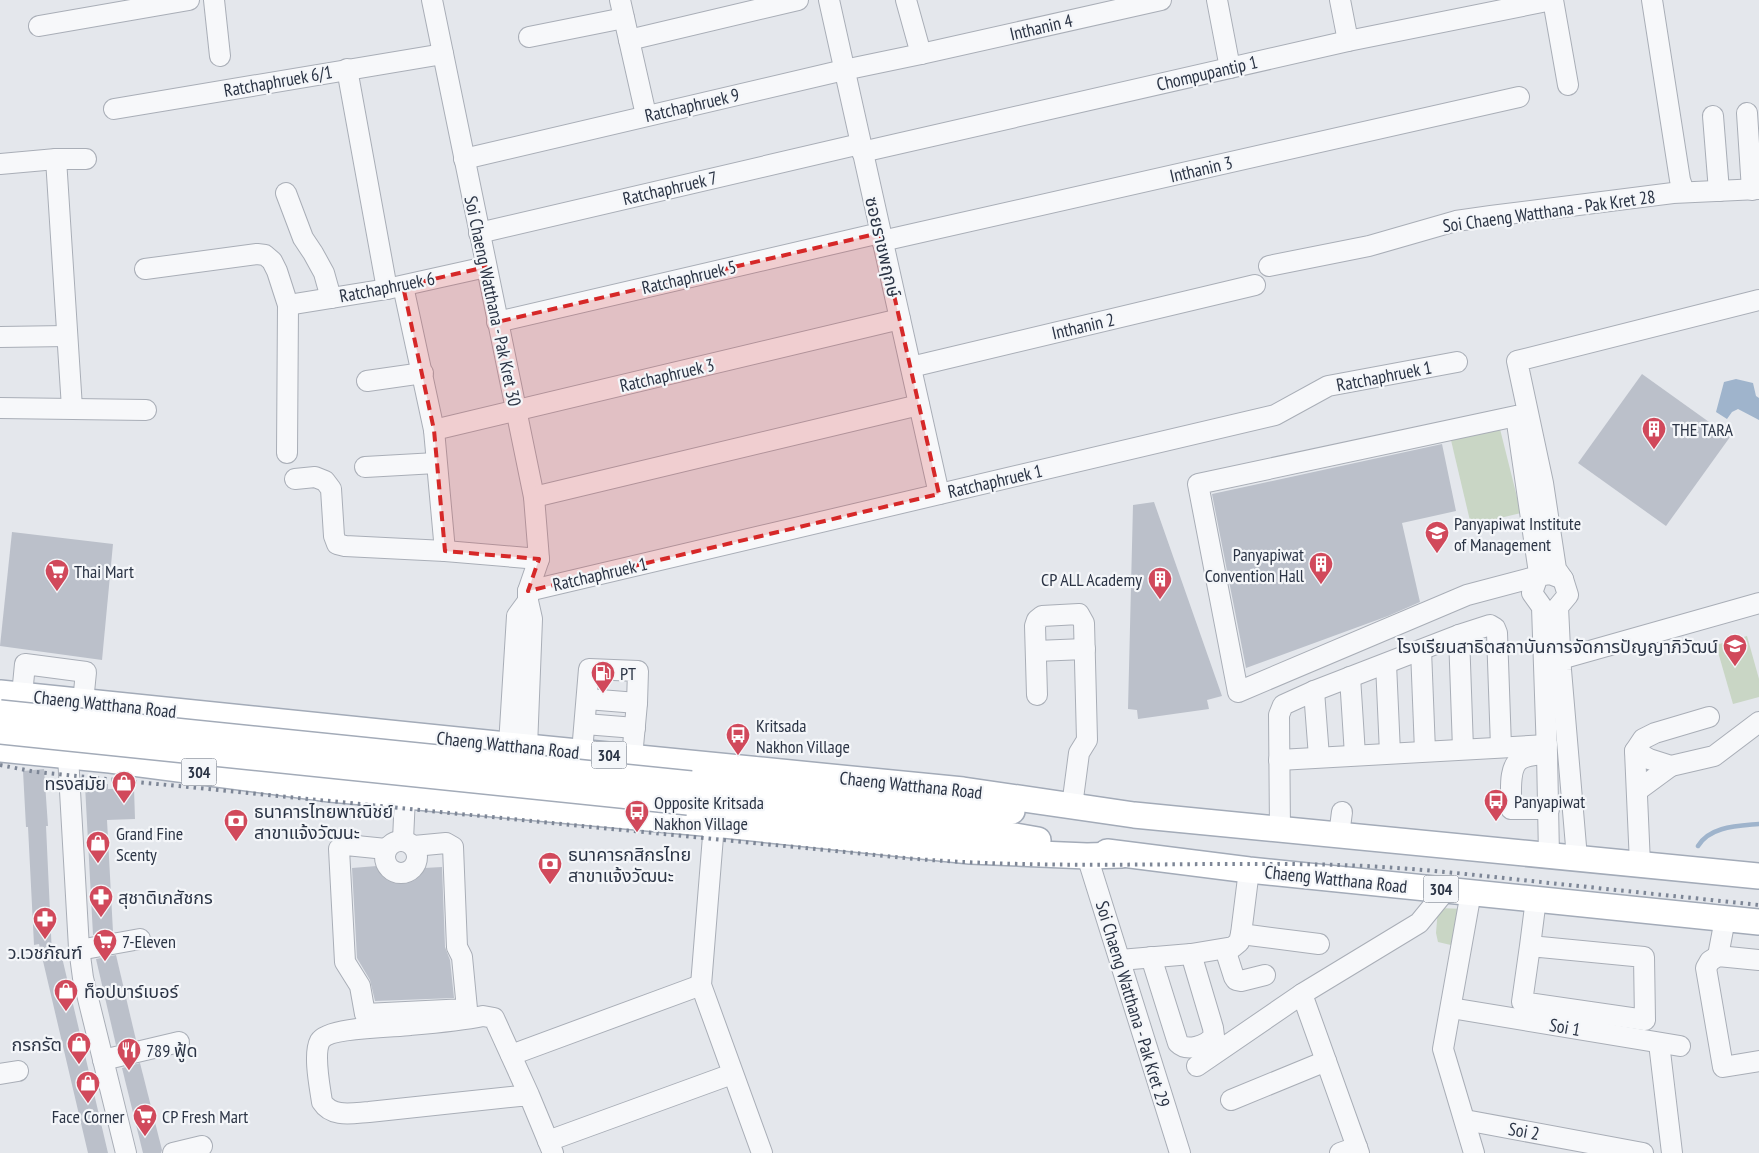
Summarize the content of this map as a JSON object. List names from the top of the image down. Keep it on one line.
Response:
{"streets":{"main road":["Chaeng Watthana Road","304"],"street":["Inthanin 4","Chompupantip 1","Ratchaphruek 6/1","Ratchaphruek 9","Inthanin 3","Ratchaphruek 7","Soi Chaeng Watthana - Pak Kret 28","ซอยราชพฤกษ์","Ratchaphruek 5","Ratchaphruek 6","Soi Chaeng Watthana - Pak Kret 30","Inthanin 2","Ratchaphruek 3","Ratchaphruek 1","Soi Chaeng Watthana - Pak Kret 29","Soi 1","Soi 2"]},"crossings":[["Inthanin 4","Ratchaphruek 9"],["Chompupantip 1","Ratchaphruek 7"],["Chompupantip 1","ซอยราชพฤกษ์"],["Ratchaphruek 6/1","Soi Chaeng Watthana - Pak Kret 30"],["Ratchaphruek 9","ซอยราชพฤกษ์"],["Ratchaphruek 9","Soi Chaeng Watthana - Pak Kret 30"],["Inthanin 3","ซอยราชพฤกษ์"],["Inthanin 3","Ratchaphruek 5"],["Ratchaphruek 7","ซอยราชพฤกษ์"],["Ratchaphruek 7","Soi Chaeng Watthana - Pak Kret 30"],["ซอยราชพฤกษ์","Ratchaphruek 5"],["ซอยราชพฤกษ์","Inthanin 2"],["ซอยราชพฤกษ์","Ratchaphruek 3"],["ซอยราชพฤกษ์","Ratchaphruek 1"],["Ratchaphruek 5","Soi Chaeng Watthana - Pak Kret 30"],["Ratchaphruek 6","Soi Chaeng Watthana - Pak Kret 30"],["Soi Chaeng Watthana - Pak Kret 30","Ratchaphruek 3"],["Soi Chaeng Watthana - Pak Kret 30","Ratchaphruek 1"],["Soi Chaeng Watthana - Pak Kret 30","Chaeng Watthana Road"],["Chaeng Watthana Road","Soi Chaeng Watthana - Pak Kret 29"]],"places":{"building":["THE TARA","Panyapiwat Convention Hall","CP ALL Academy"],"school or university":["Panyapiwat Institute of Management","โรงเรียนสาธิตสถาบันการจัดการปัญญาภิวัฒน์"],"supermarket":["Thai Mart","7-Eleven","CP Fresh Mart"],"fuel station":["PT"],"bus stop":["Kritsada Nakhon Village","Panyapiwat","Opposite Kritsada Nakhon Village"],"shop":["ทรงสมัย","Grand Fine Scenty","ท็อปบาร์เบอร์","กรกรัต","Face Corner"],"bank":["ธนาคารไทยพาณิชย์ สาขาแจ้งวัฒนะ","ธนาคารกสิกรไทย สาขาแจ้งวัฒนะ"],"pharmacy":["สุชาติเภสัชกร","ว.เวชภัณฑ์"],"restaurant":["789 ฟู้ด"]}}
